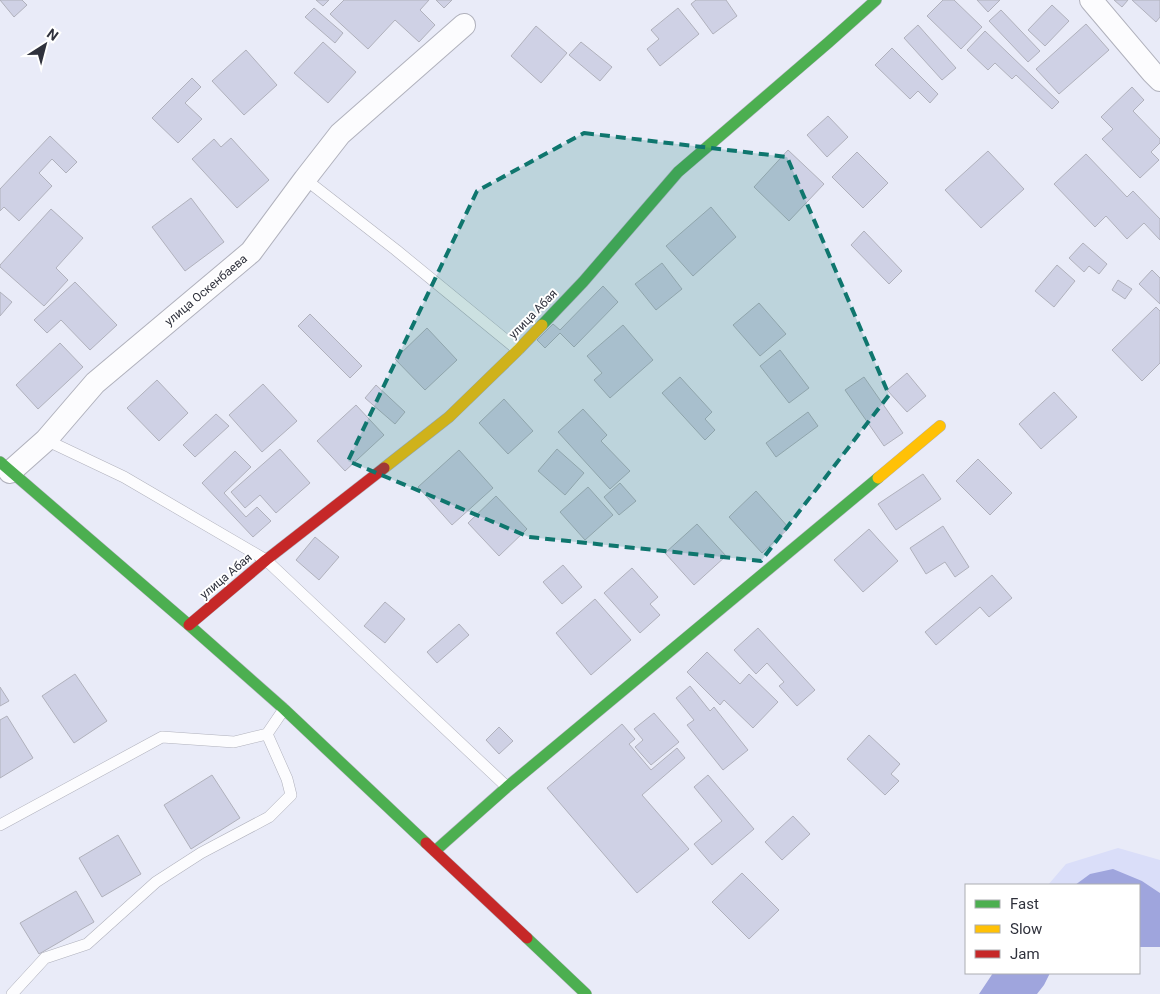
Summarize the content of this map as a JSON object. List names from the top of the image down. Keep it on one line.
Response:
{"streets":{"street":["улица Оскенбаева","улица Абая"]},"legend":["Fast","Slow","Jam"],"north":"top right"}
